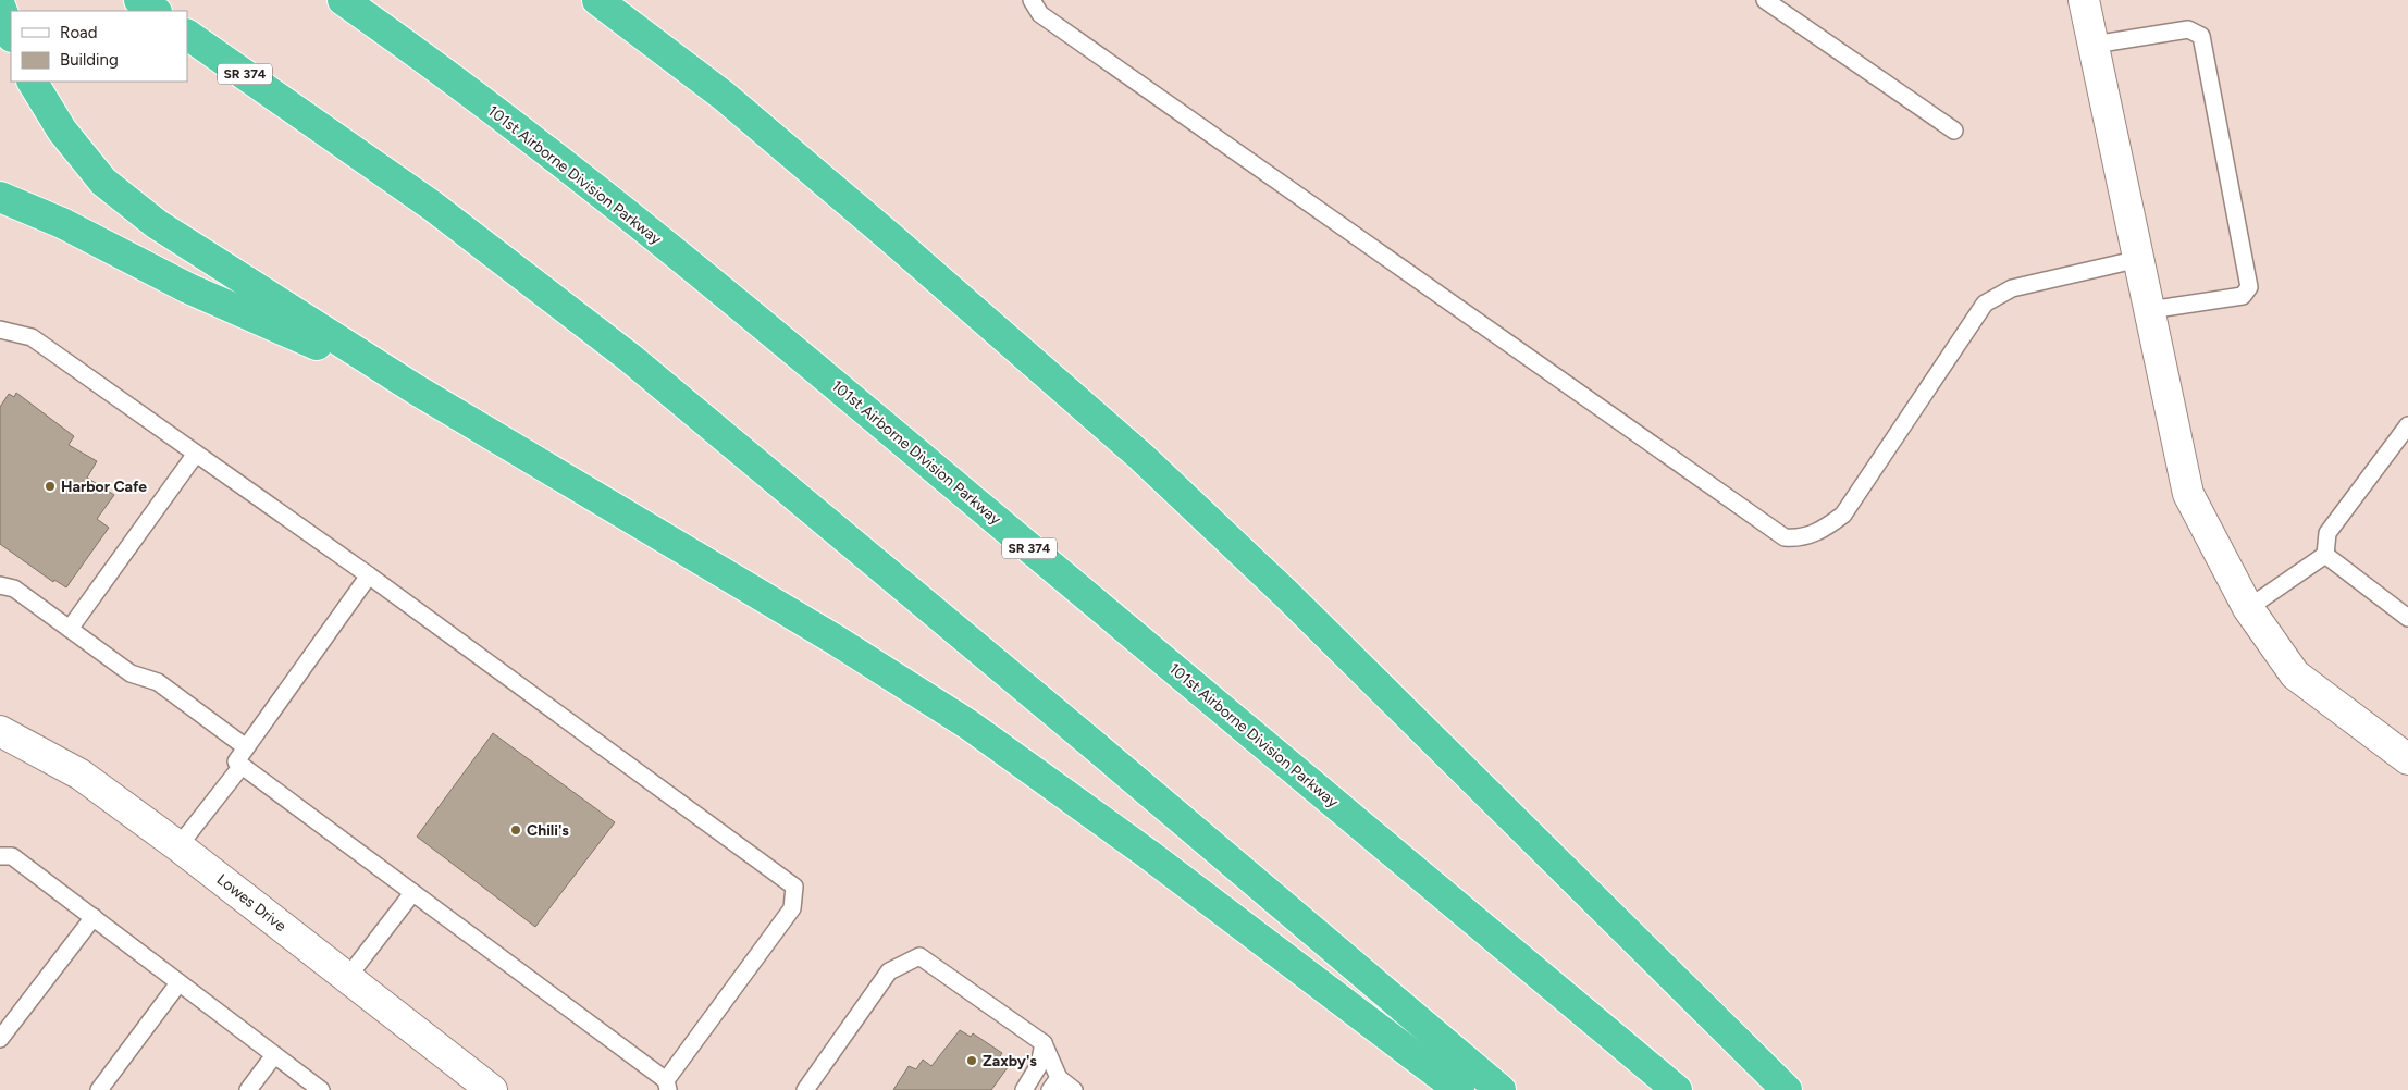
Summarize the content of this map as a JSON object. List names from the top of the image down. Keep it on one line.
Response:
{"streets":{"highway":["SR 374","101st Airborne Division Parkway"],"street":["Lowes Drive"]},"places":["Harbor Cafe","Chili's","Zaxby's"],"legend":["Road","Building"]}
